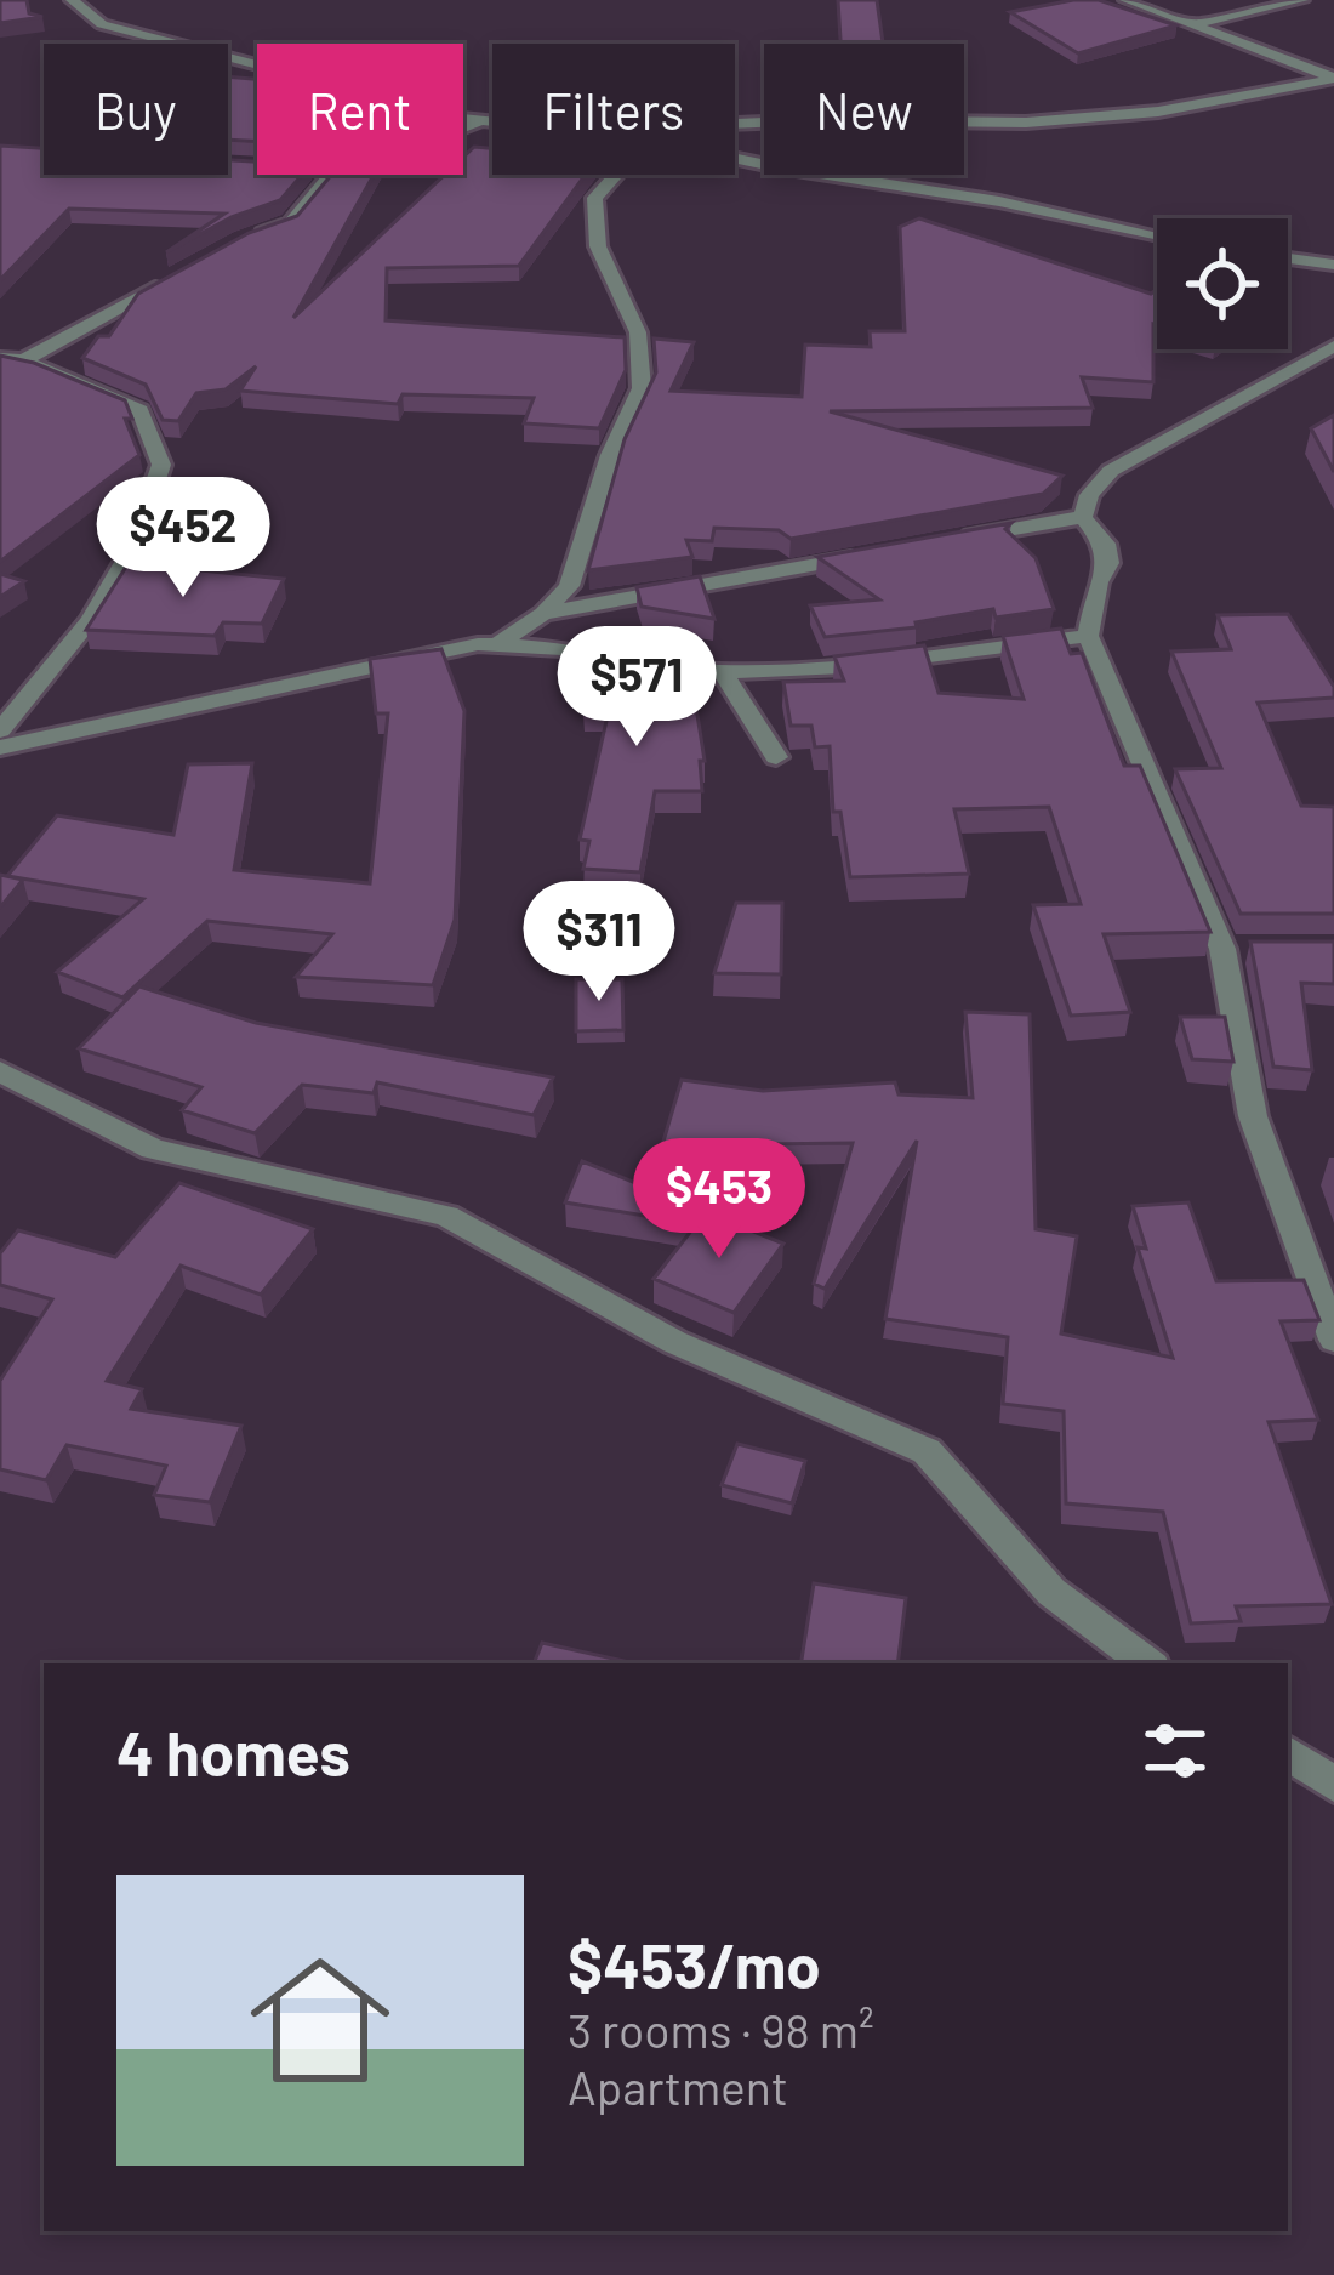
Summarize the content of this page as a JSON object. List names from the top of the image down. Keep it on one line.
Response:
{"page":{"chip":["Buy","Rent","Filters","New"],"price":["$452","$571","$311","$453"],"heading":"4 homes","list":[{"name":"$453/mo","note":"3 rooms · 98 m² · Apartment"}]}}
